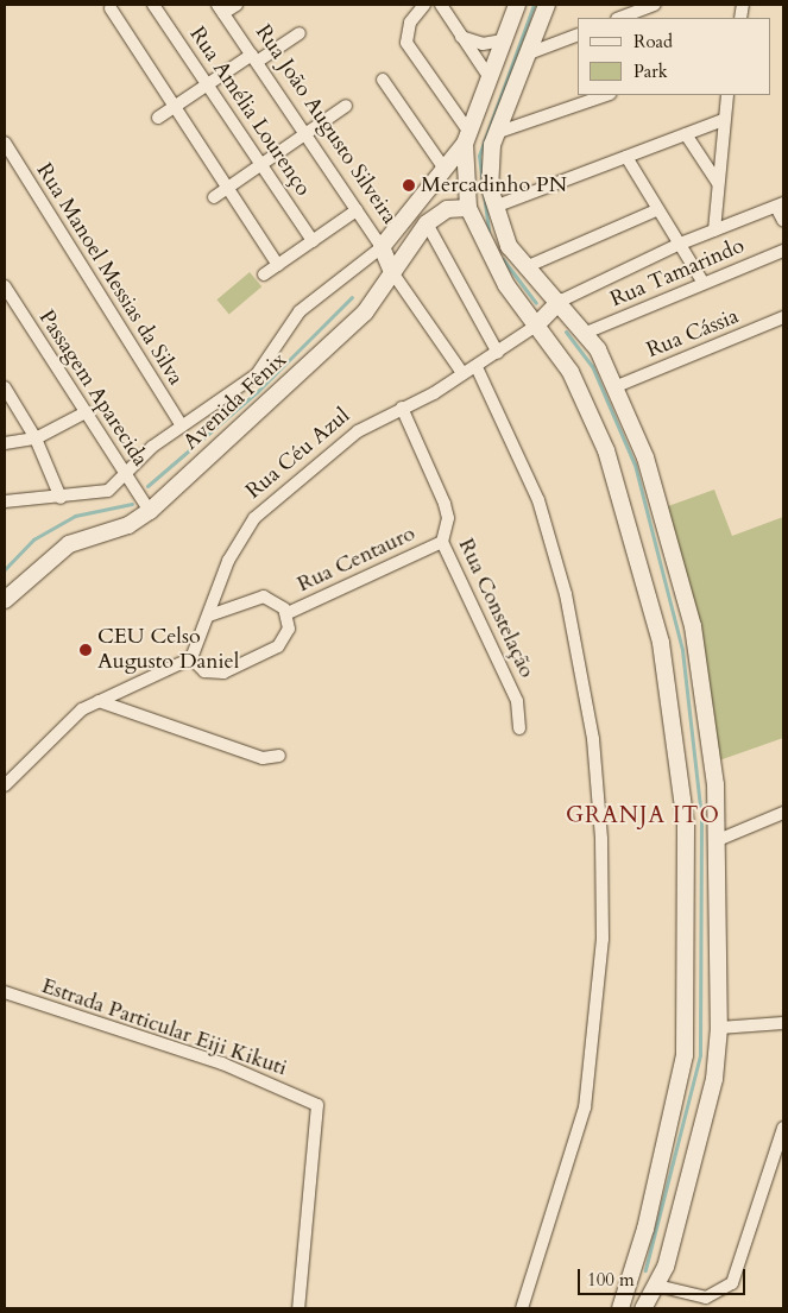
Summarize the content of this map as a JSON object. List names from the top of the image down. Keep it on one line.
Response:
{"streets":{"street":["Rua Amélia Lourenço","Rua João Augusto Silveira","Rua Tamarindo","Rua Manoel Messias da Silva","Rua Cássia","Passagem Aparecida","Avenida Fênix","Rua Céu Azul","Rua Centauro","Rua Constelação","Estrada Particular Eiji Kikuti"]},"crossings":[["Rua João Augusto Silveira","Avenida Fênix"],["Passagem Aparecida","Avenida Fênix"],["Rua Céu Azul","Rua Centauro"],["Rua Céu Azul","Rua Constelação"],["Rua Centauro","Rua Constelação"]],"districts":["GRANJA ITO"],"places":["Mercadinho PN","CEU Celso Augusto Daniel"],"legend":["Road","Park"],"scale_bar":"100 m"}
